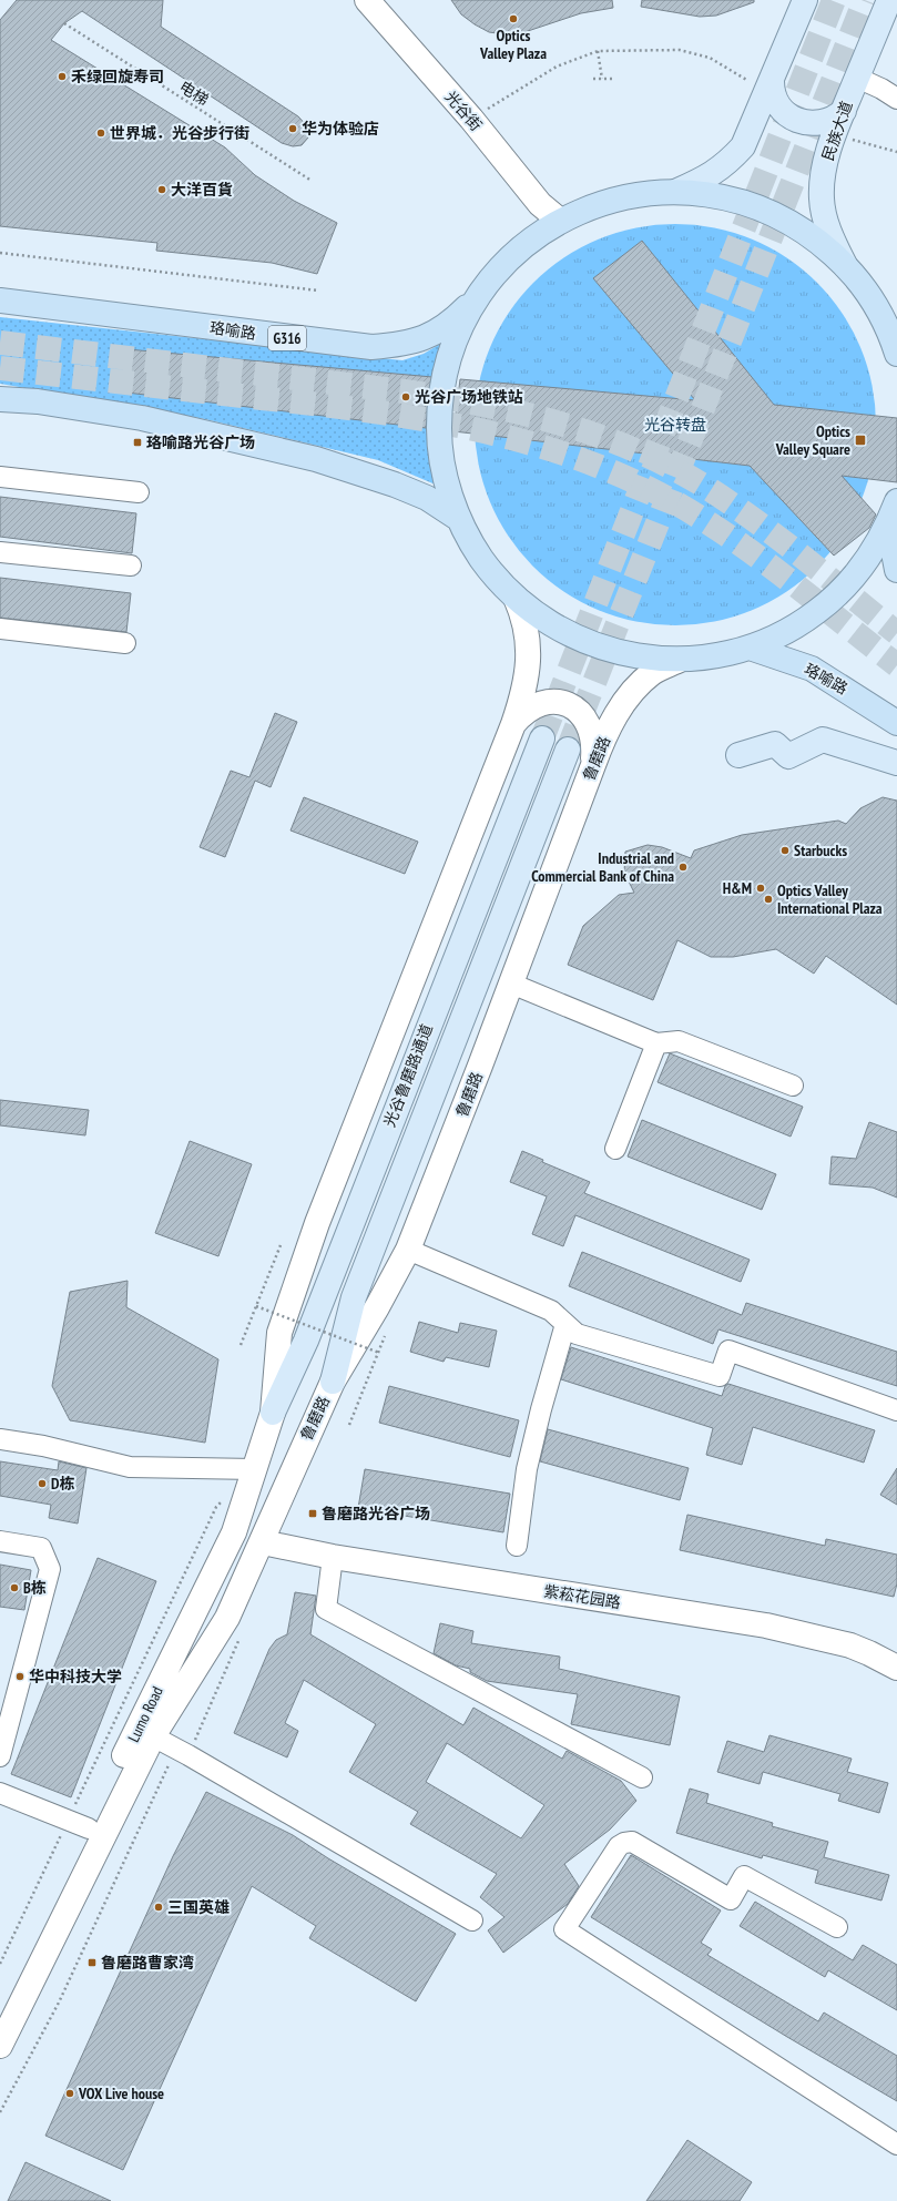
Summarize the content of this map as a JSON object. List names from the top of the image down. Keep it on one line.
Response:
{"streets":{"highway":["珞喻路","G316"],"main road":["光谷街","民族大道","鲁磨路","光谷鲁磨路通道","紫菘花园路","Lumo Road"],"path":["电梯"]},"crossings":[["鲁磨路","光谷鲁磨路通道"],["鲁磨路","紫菘花园路"],["鲁磨路","Lumo Road"],["光谷鲁磨路通道","Lumo Road"],["紫菘花园路","Lumo Road"]],"parks":["光谷转盘"],"places":{"other":["Optics Valley Plaza","禾绿回旋寿司","华为体验店","世界城．光谷步行街","大洋百貨","光谷广场地铁站","Starbucks","Industrial and Commercial Bank of China","H&M","Optics Valley International Plaza","D栋","B栋","华中科技大学","三国英雄","VOX Live house"],"transit":["Optics Valley Square","珞喻路光谷广场","鲁磨路光谷广场","鲁磨路曹家湾"]}}
